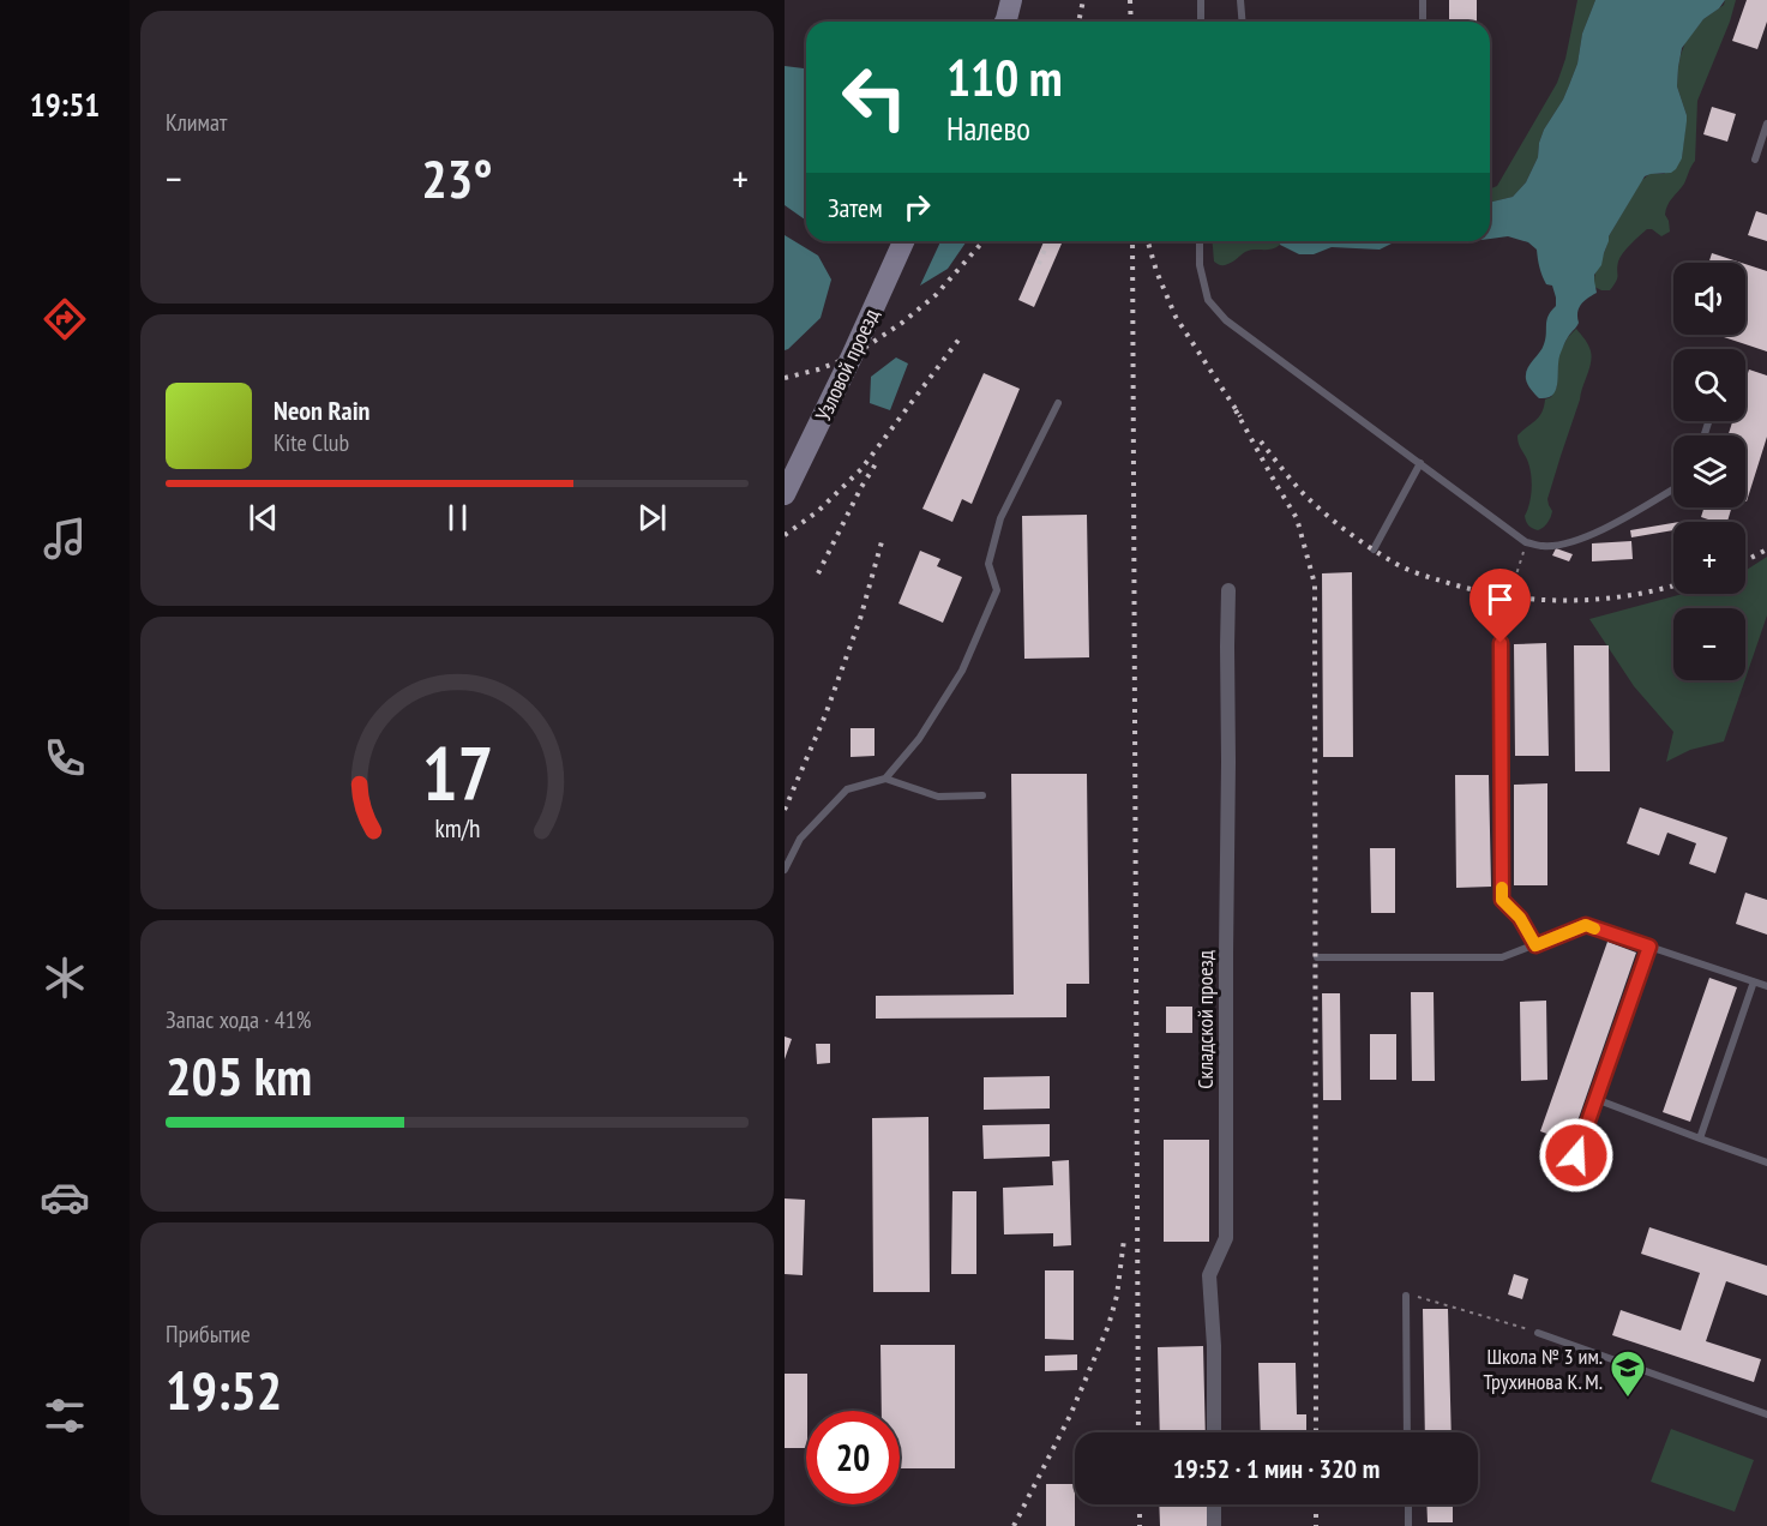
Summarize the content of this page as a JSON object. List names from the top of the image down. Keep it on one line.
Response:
{"streets":{"street":["Узловой проезд","Складской проезд"]},"places":{"school or university":["Школа № 3 им. Трухинова К. М."]},"page":{"tabs":"19:51","tile":["Климат",["Запас хода · 41%","205 km"],["Прибытие","19:52"]],"turn":["110 m","Налево"],"heat":["−","23°","+"],"then":"Затем","map_buttons":["+","−"],"song":["Neon Rain","Kite Club"],"limit":"20","trip":"19:52 · 1 мин · 320 m","gauge":["17","km/h"]}}
